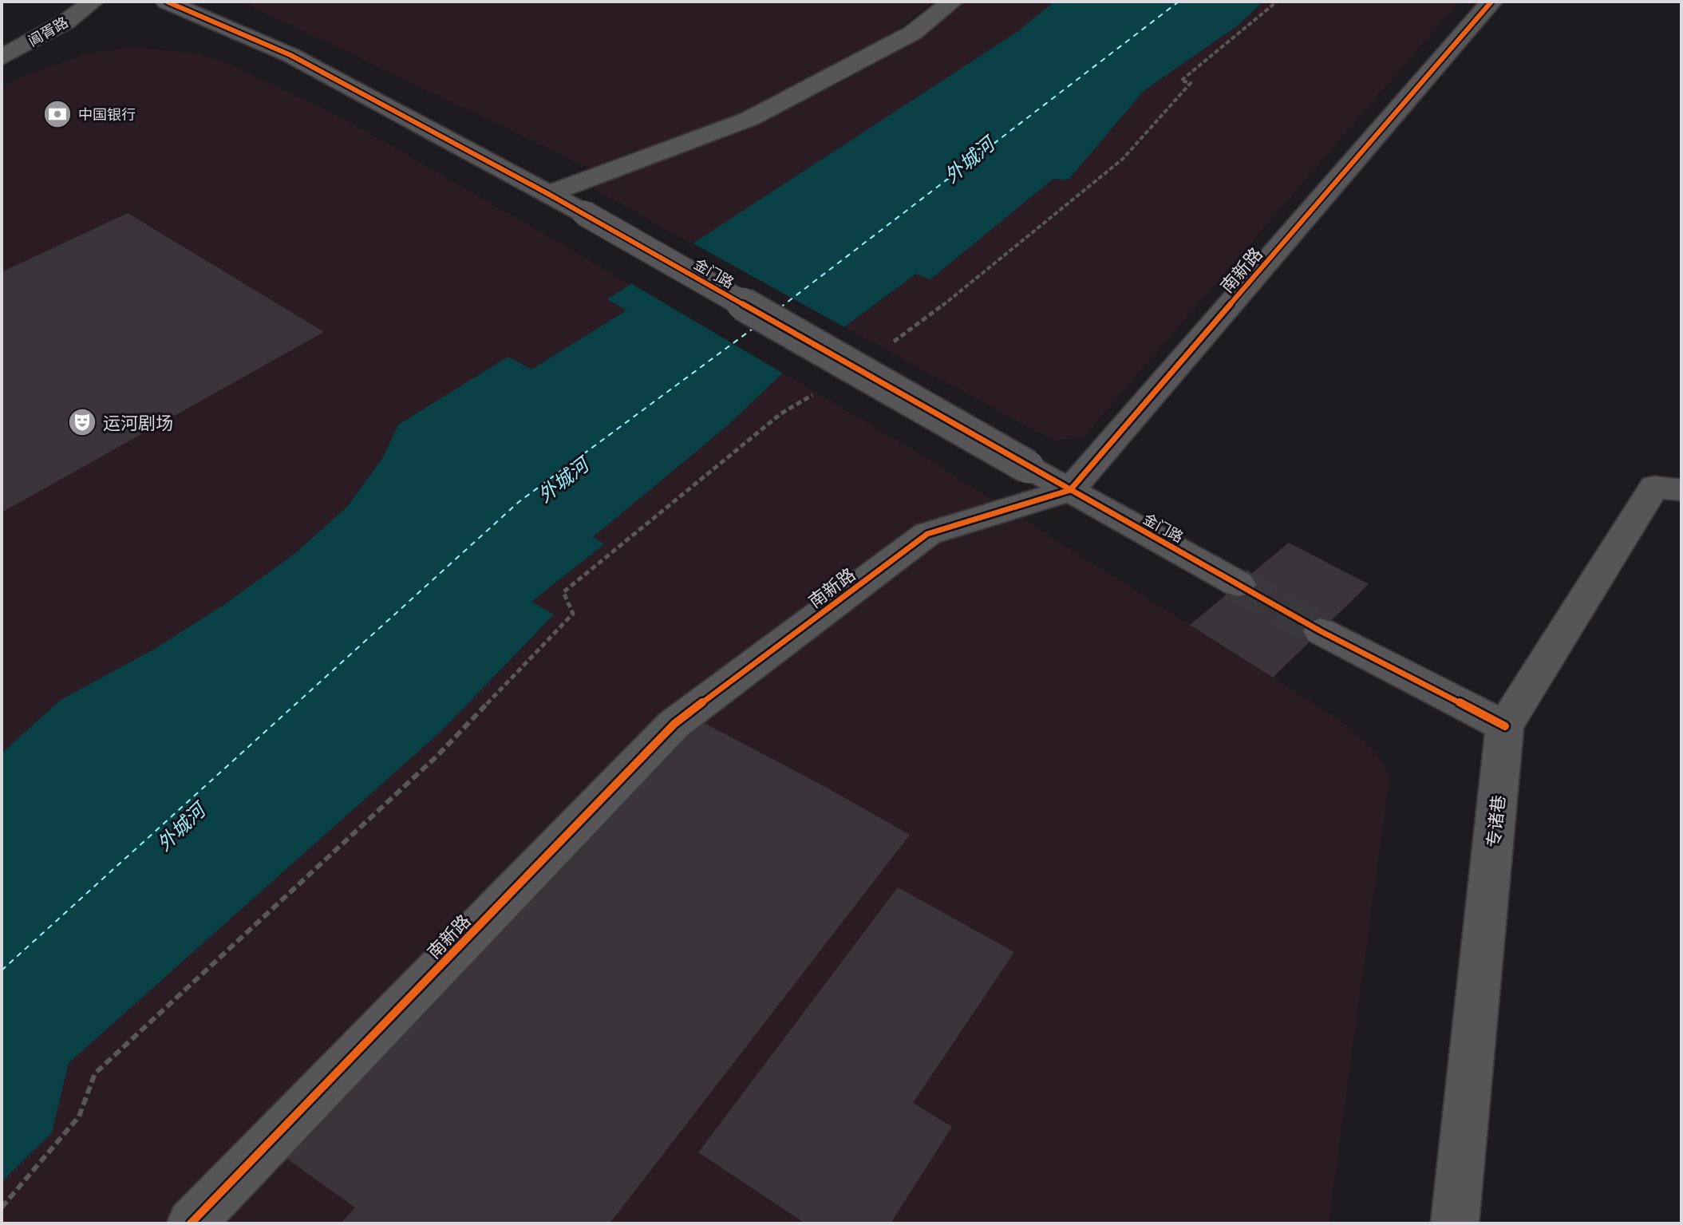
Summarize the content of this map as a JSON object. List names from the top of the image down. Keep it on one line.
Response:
{"streets":{"street":["阊胥路","南新路","金门路","专诸巷"]},"crossings":[["南新路","金门路"]],"water":["外城河"],"places":{"bank":["中国银行"],"theatre":["运河剧场"]}}
